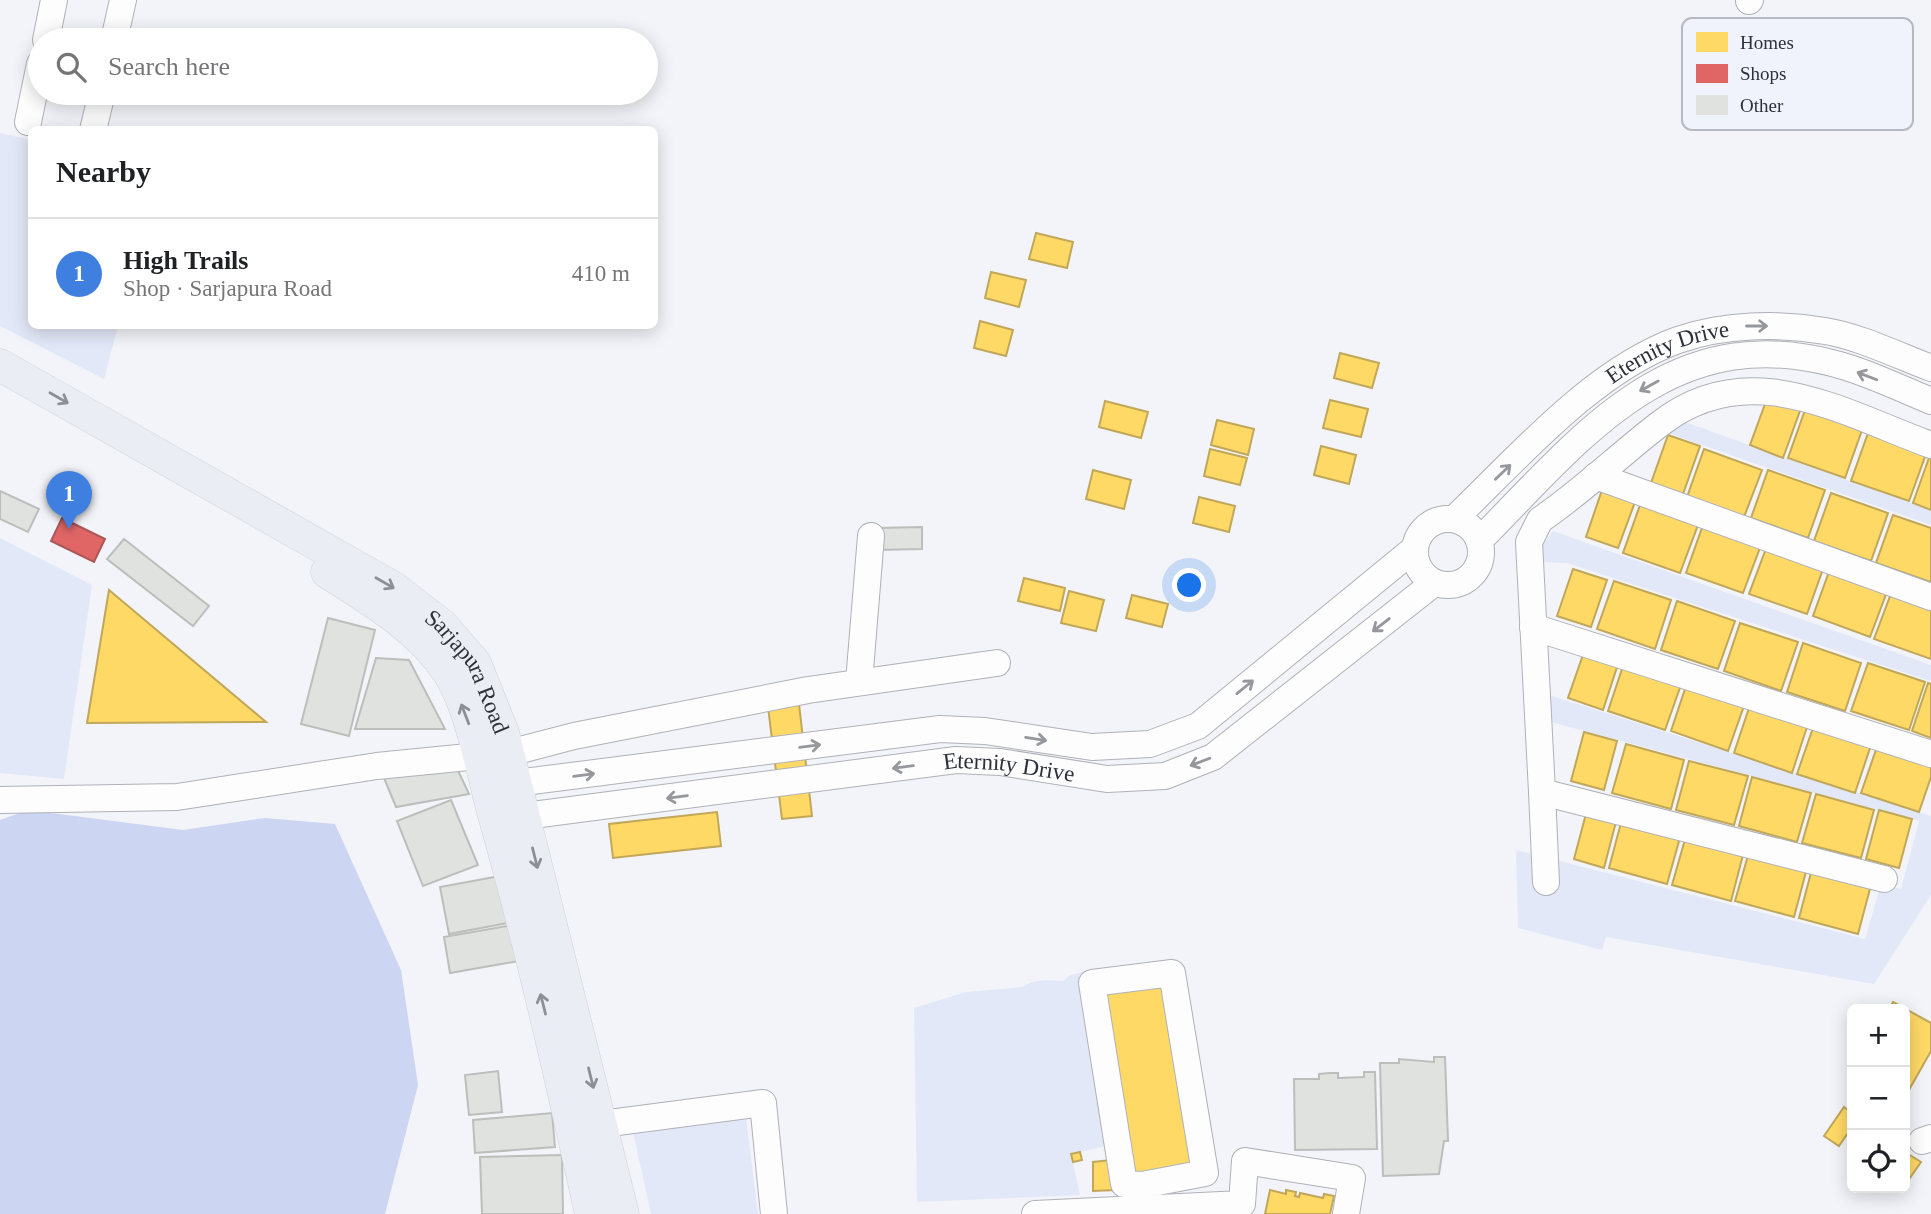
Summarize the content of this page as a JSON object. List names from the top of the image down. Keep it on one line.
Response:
{"streets":{"main road":["Sarjapura Road"],"street":["Eternity Drive"]},"crossings":[["Eternity Drive","Sarjapura Road"]],"legend":["Homes","Shops","Other"],"page":{"search":"Search here","heading":"Nearby","list":[{"mark":"1","name":"High Trails","note":"Shop · Sarjapura Road","value":"410 m"}],"pins":"1","map_buttons":["+","−"]}}
